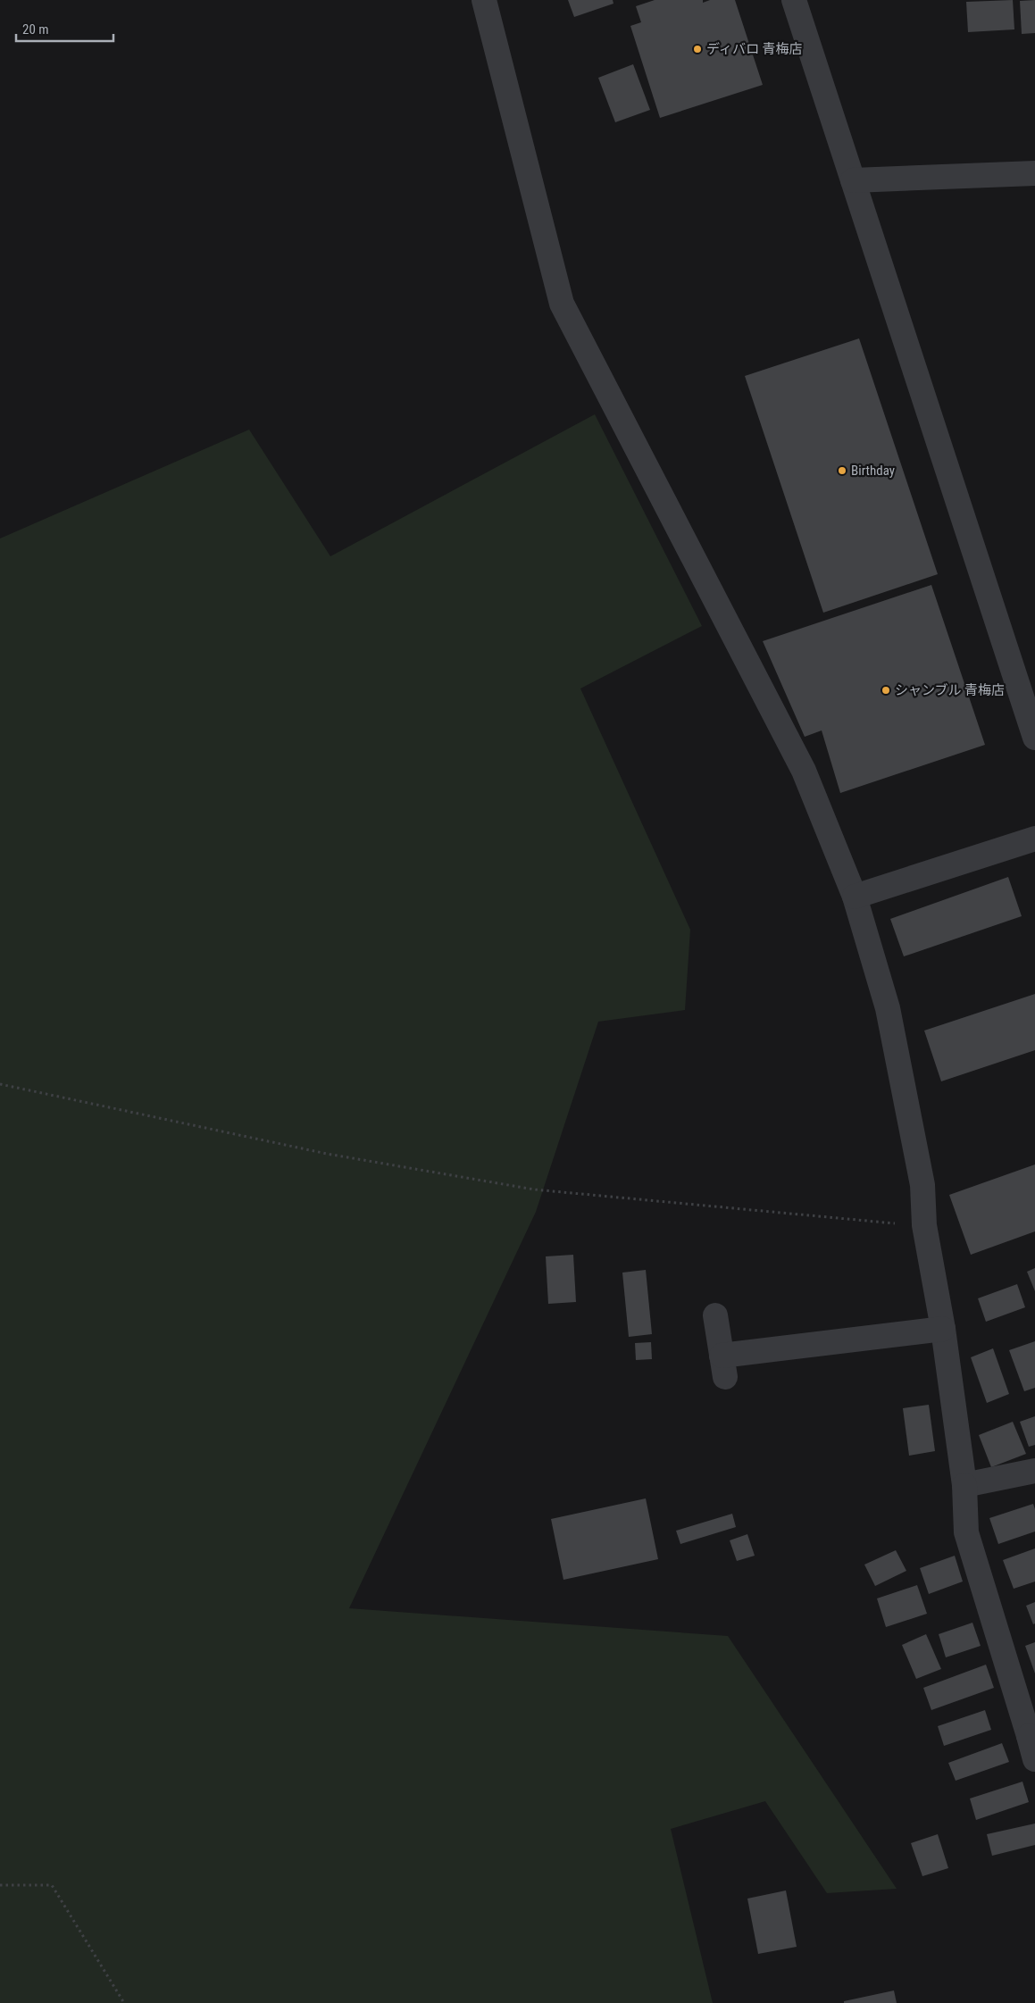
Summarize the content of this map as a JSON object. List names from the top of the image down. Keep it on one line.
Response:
{"places":["ディバロ 青梅店","Birthday","シャンブル 青梅店"],"scale_bar":"20 m"}
